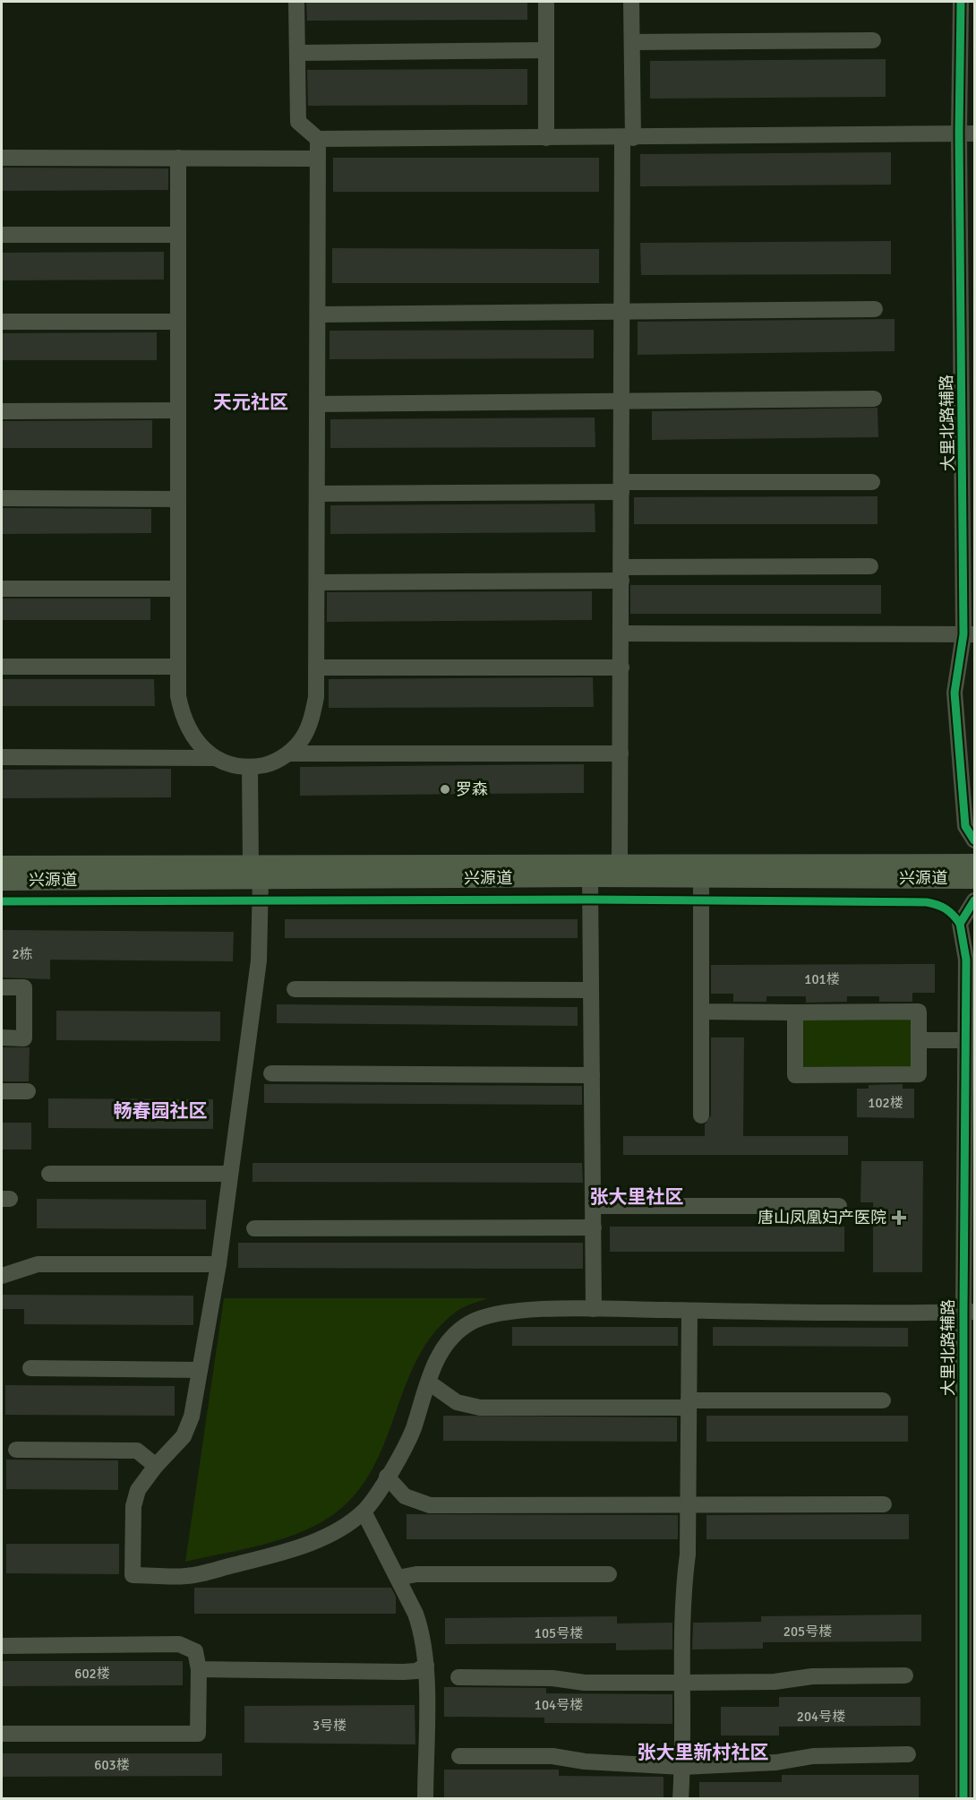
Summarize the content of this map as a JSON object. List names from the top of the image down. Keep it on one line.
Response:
{"streets":{"main road":["兴源道"],"street":["大里北路辅路"]},"districts":["天元社区","畅春园社区","张大里社区","张大里新村社区"],"places":{"other":["罗森"],"health":["唐山凤凰妇产医院"]},"house_numbers":["2栋","101楼","102楼","205号楼","105号楼","602楼","104号楼","204号楼","3号楼","603楼"]}
